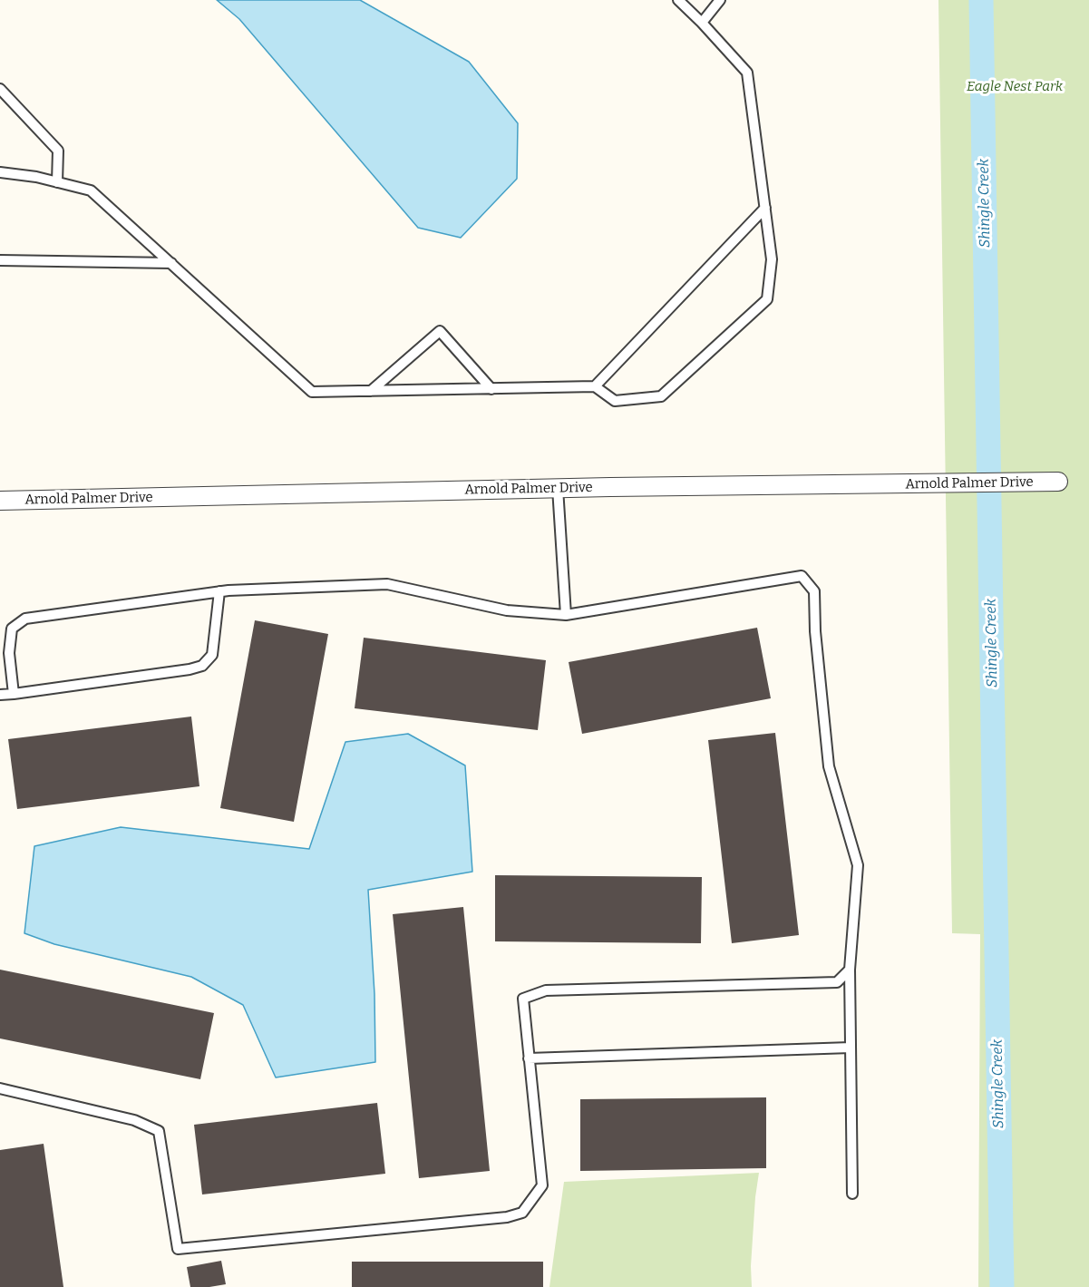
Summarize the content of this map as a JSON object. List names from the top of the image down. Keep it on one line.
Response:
{"streets":{"street":["Arnold Palmer Drive"]},"water":["Shingle Creek"],"parks":["Eagle Nest Park"]}
